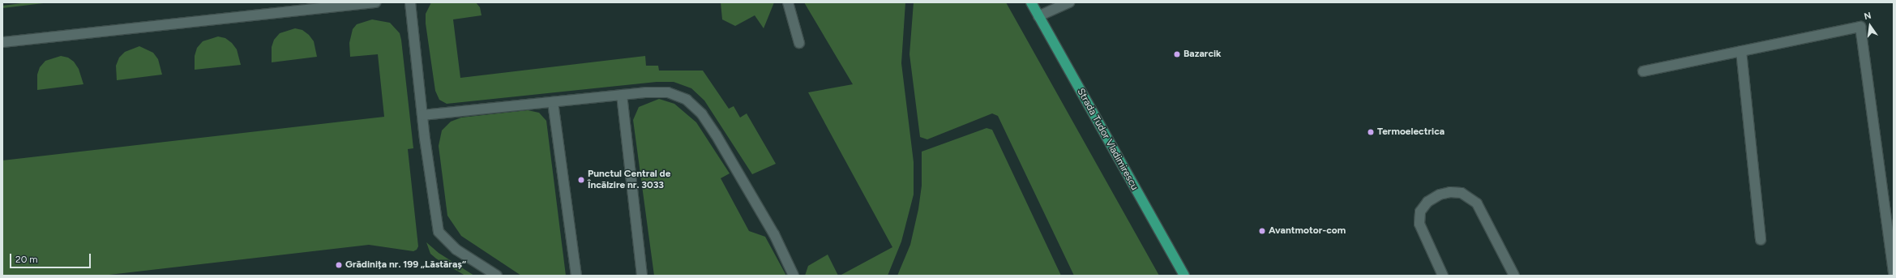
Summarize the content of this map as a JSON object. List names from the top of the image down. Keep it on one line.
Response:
{"streets":{"main road":["Strada Tudor Vladimirescu"]},"places":["Bazarcik","Termoelectrica","Punctul Central de Încălzire nr. 3033","Avantmotor-com","Grădinița nr. 199 „Lăstăraș“"],"scale_bar":"20 m","north":"top"}
